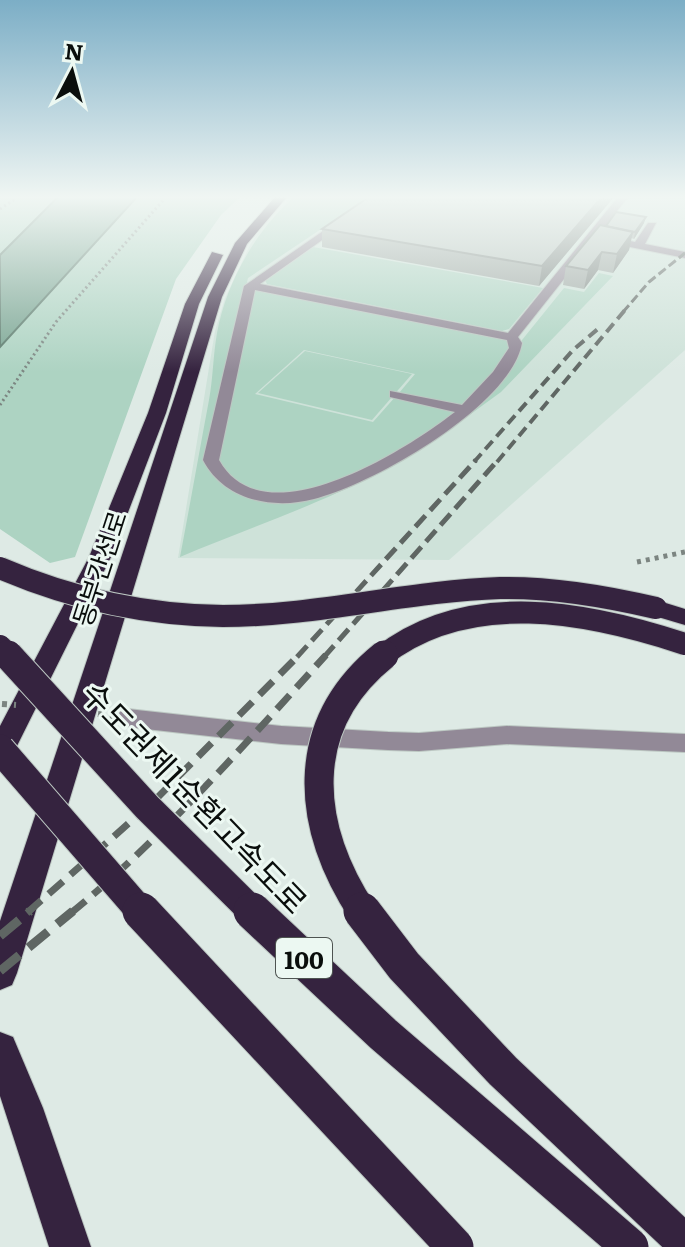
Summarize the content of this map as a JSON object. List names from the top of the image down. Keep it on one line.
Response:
{"streets":{"highway":["동부간선로","수도권제1순환고속도로","100"]},"north":"top"}
